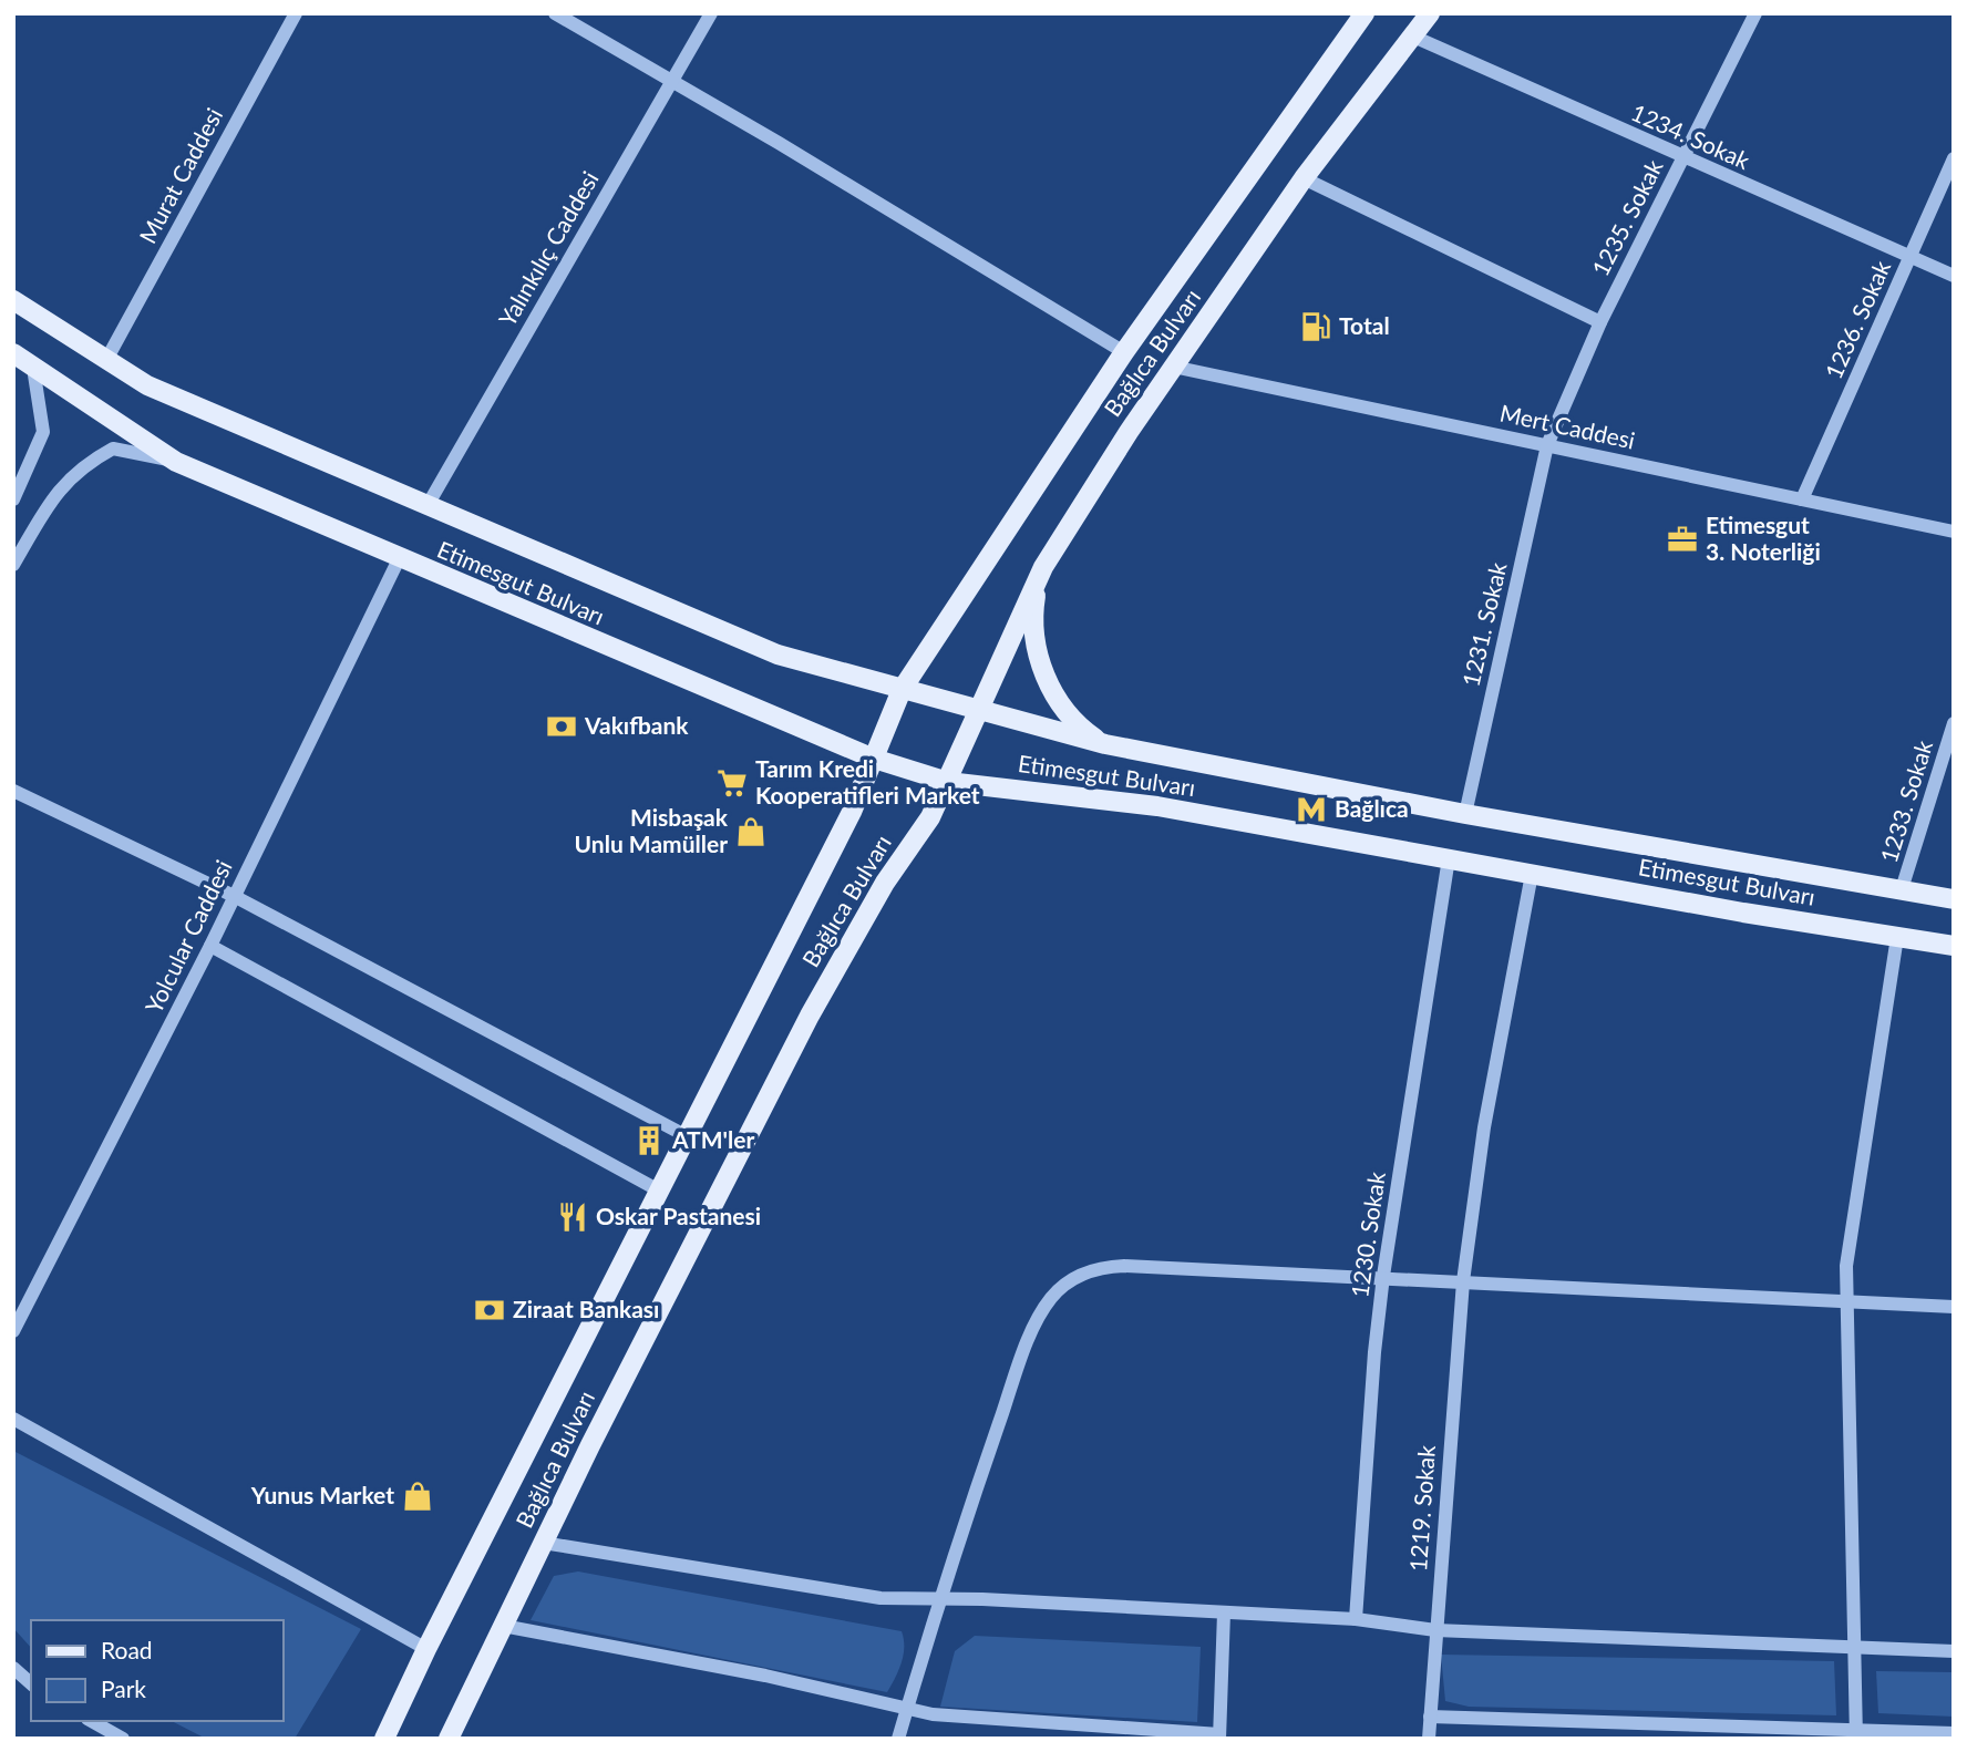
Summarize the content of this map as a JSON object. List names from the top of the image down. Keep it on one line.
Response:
{"streets":{"main road":["Bağlıca Bulvarı","Etimesgut Bulvarı"],"street":["1234. Sokak","Murat Caddesi","1235. Sokak","Yalınkılıç Caddesi","1236. Sokak","Mert Caddesi","1231. Sokak","1233. Sokak","Yolcular Caddesi","1230. Sokak","1219. Sokak"]},"crossings":[["1234. Sokak","1235. Sokak"],["1234. Sokak","1236. Sokak"],["1234. Sokak","Bağlıca Bulvarı"],["Murat Caddesi","Etimesgut Bulvarı"],["1235. Sokak","Mert Caddesi"],["1235. Sokak","1231. Sokak"],["Yalınkılıç Caddesi","Etimesgut Bulvarı"],["1236. Sokak","Mert Caddesi"],["Bağlıca Bulvarı","Mert Caddesi"],["Bağlıca Bulvarı","Etimesgut Bulvarı"],["Mert Caddesi","1231. Sokak"],["Etimesgut Bulvarı","1231. Sokak"],["Etimesgut Bulvarı","1233. Sokak"],["Etimesgut Bulvarı","Yolcular Caddesi"],["Etimesgut Bulvarı","1230. Sokak"],["Etimesgut Bulvarı","1219. Sokak"]],"places":{"fuel station":["Total"],"office":["Etimesgut 3. Noterliği"],"bank":["Vakıfbank","Ziraat Bankası"],"supermarket":["Tarım Kredi Kooperatifleri Market"],"metro station":["Bağlıca"],"shop":["Misbaşak Unlu Mamüller","Yunus Market"],"building":["ATM'ler"],"restaurant":["Oskar Pastanesi"]},"legend":["Road","Park"]}
